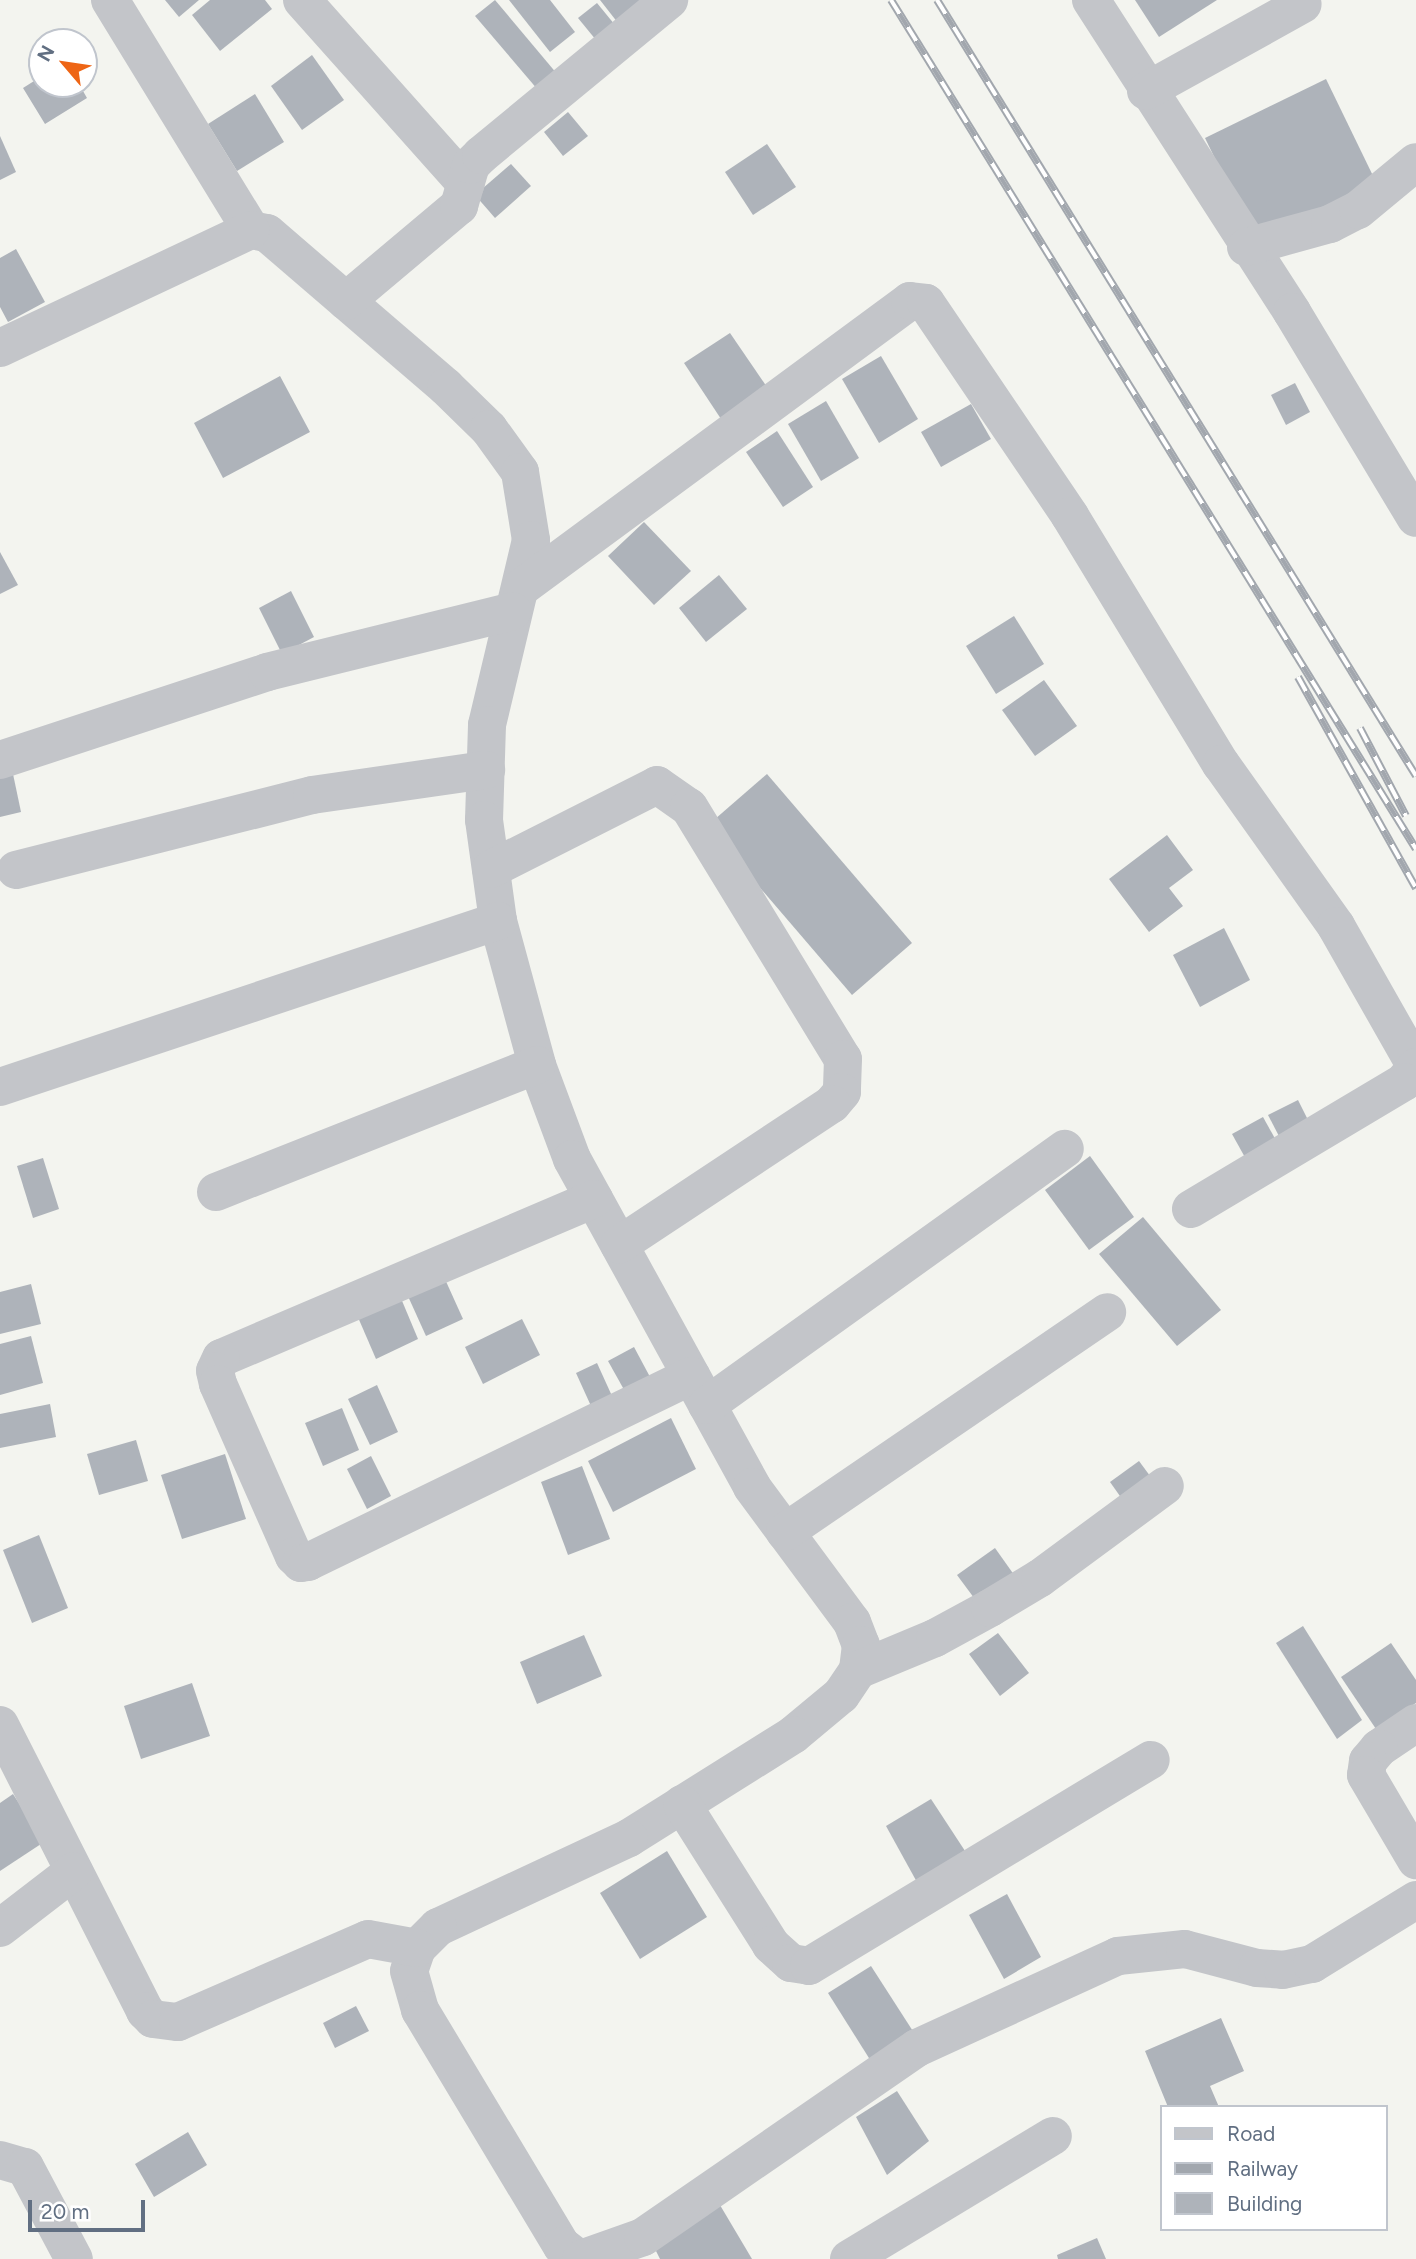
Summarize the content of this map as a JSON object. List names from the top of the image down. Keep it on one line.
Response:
{"legend":["Road","Railway","Building"],"scale_bar":"20 m","north":"top left"}
